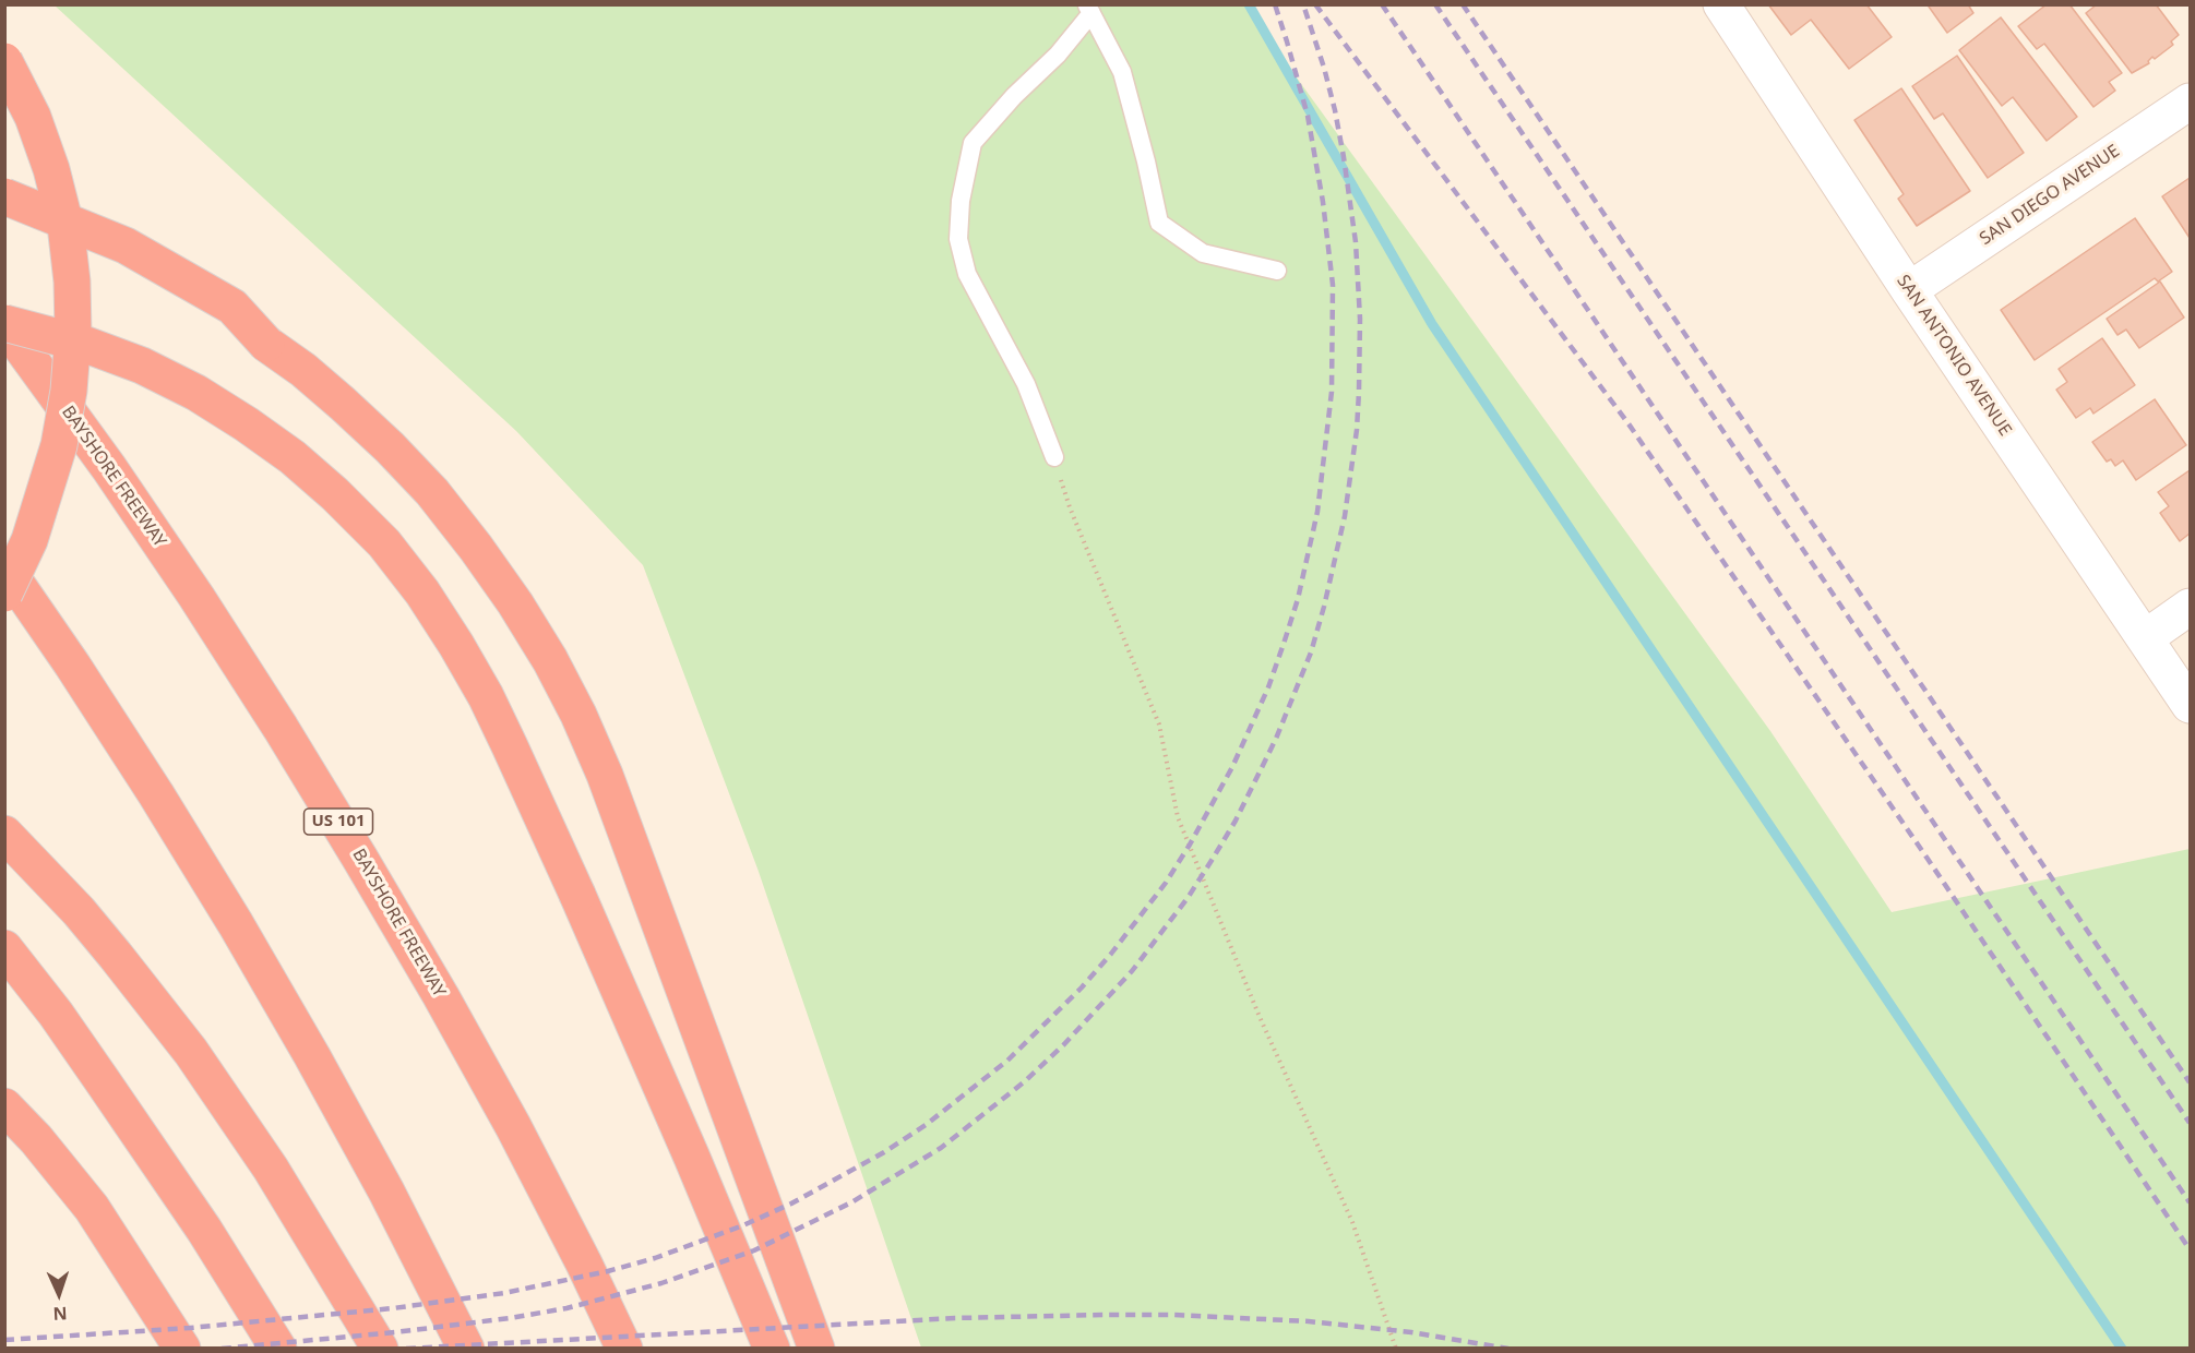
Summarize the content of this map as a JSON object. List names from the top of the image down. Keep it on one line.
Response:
{"streets":{"highway":["BAYSHORE FREEWAY","US 101"],"street":["SAN DIEGO AVENUE","SAN ANTONIO AVENUE"]},"crossings":[["SAN DIEGO AVENUE","SAN ANTONIO AVENUE"]],"north":"bottom"}
